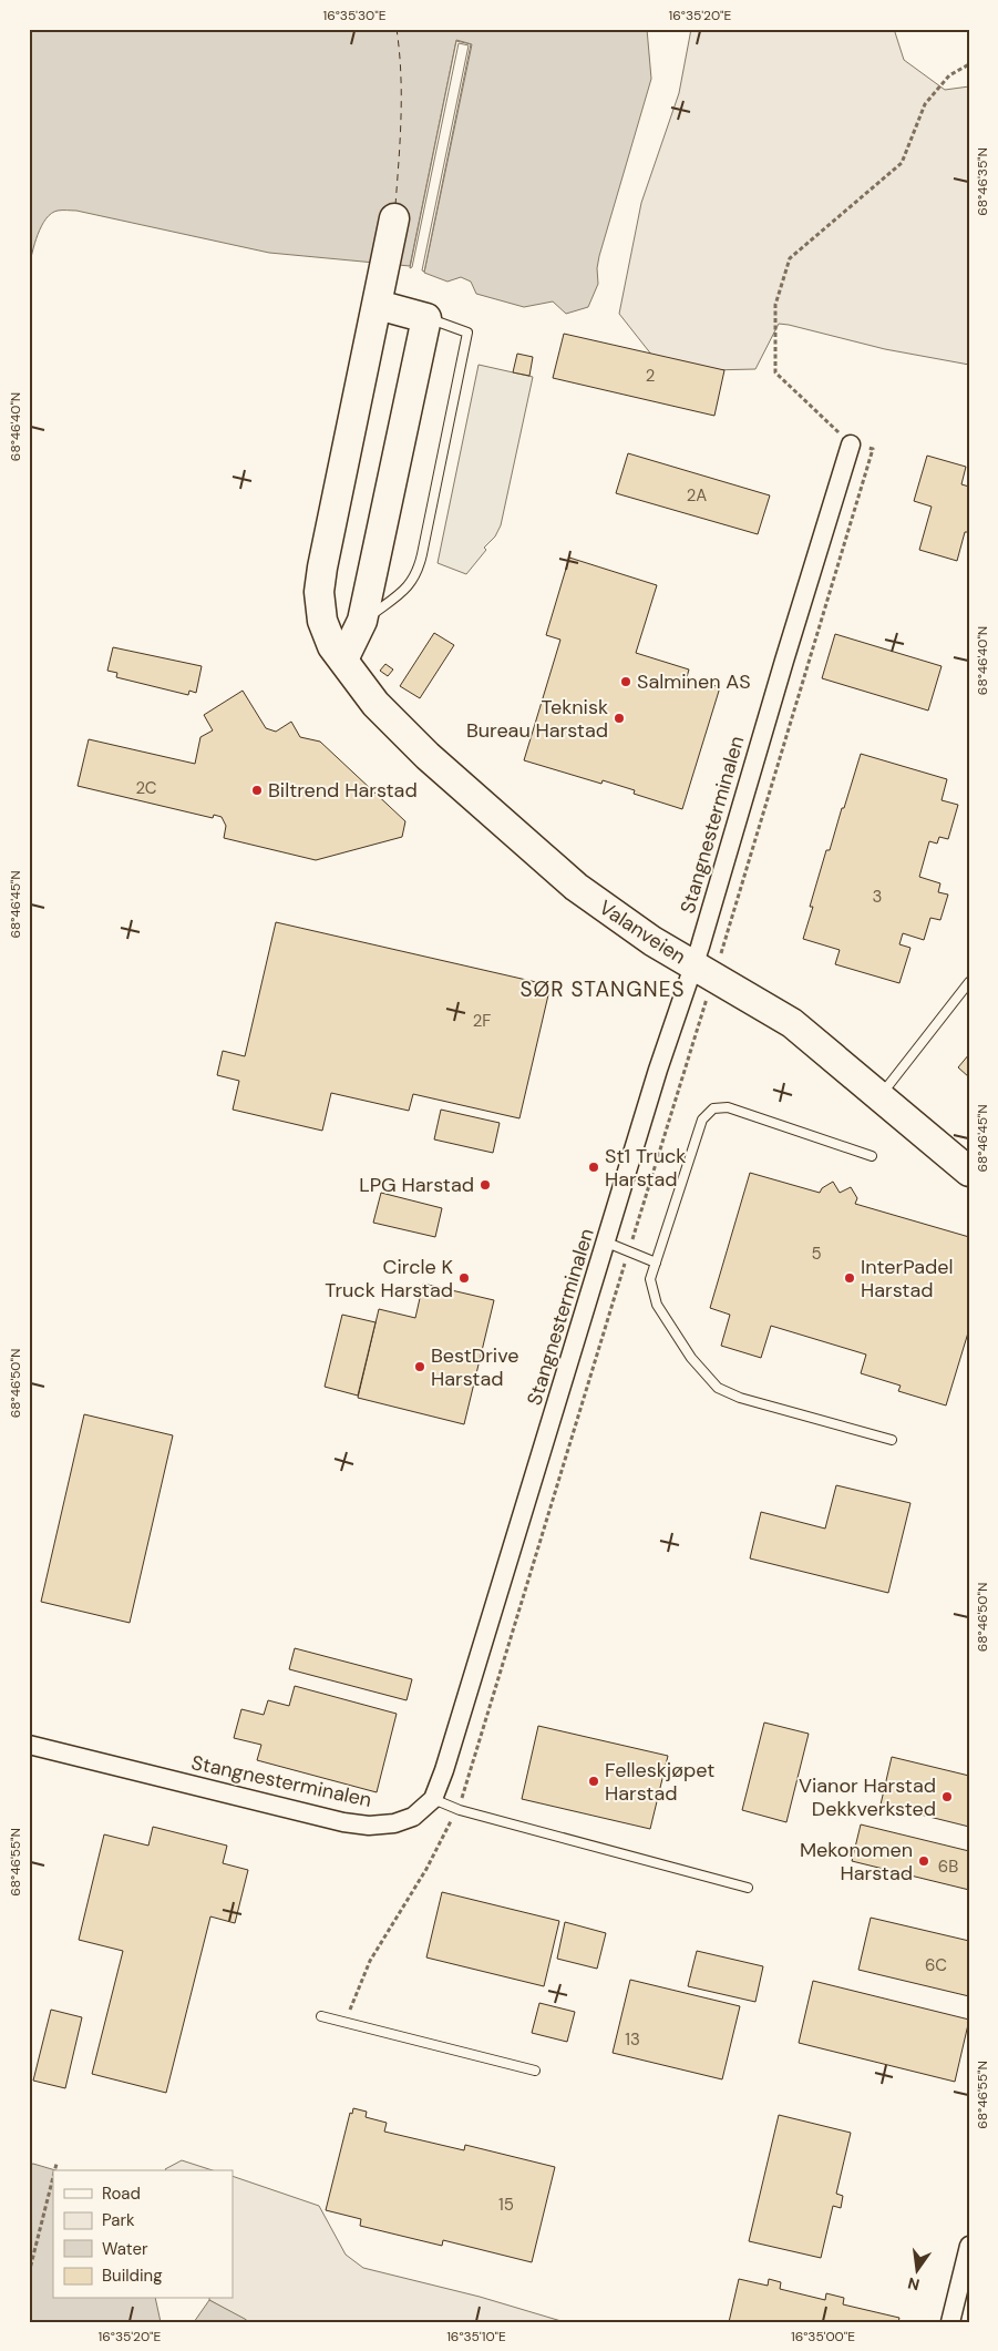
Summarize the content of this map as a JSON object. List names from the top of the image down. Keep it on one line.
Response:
{"streets":{"main road":["Valanveien"],"street":["Stangnesterminalen"]},"crossings":[["Stangnesterminalen","Valanveien"]],"districts":["SØR STANGNES"],"places":["Salminen AS","Teknisk Bureau Harstad","Biltrend Harstad","St1 Truck Harstad","LPG Harstad","Circle K Truck Harstad","InterPadel Harstad","BestDrive Harstad","Felleskjøpet Harstad","Vianor Harstad Dekkverksted","Mekonomen Harstad"],"house_numbers":["2","2A","2C","3","2F","5","6B","6C","13","15"],"legend":["Road","Park","Water","Building"],"north":"bottom","coordinates":["16°35'30\"E","16°35'20\"E","68°46'35\"N","68°46'40\"N","68°46'45\"N","68°46'50\"N","68°46'55\"N","16°35'10\"E","16°35'00\"E"]}
